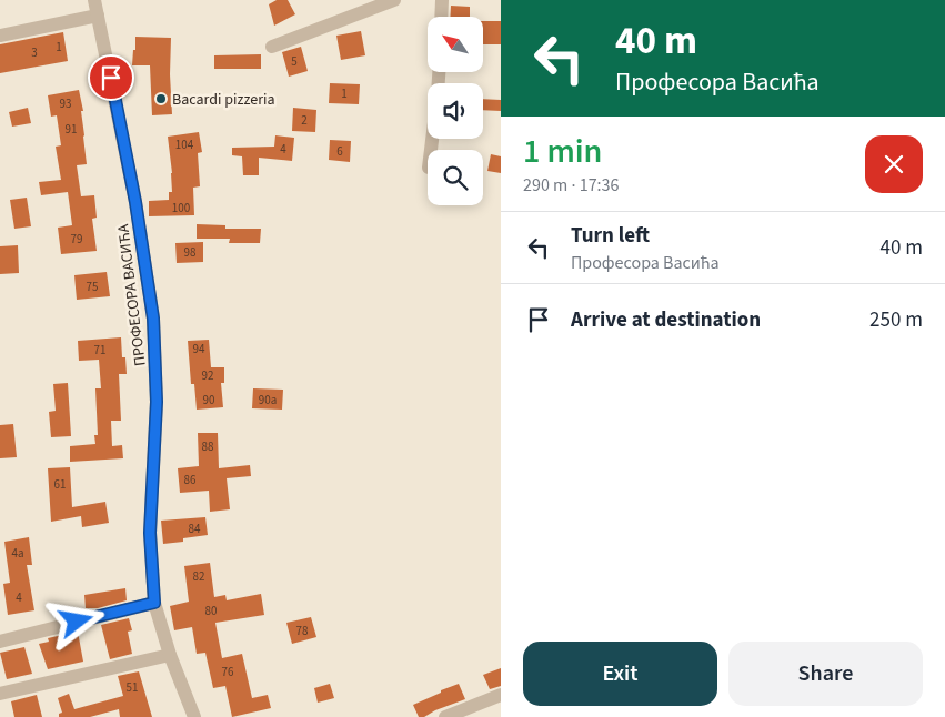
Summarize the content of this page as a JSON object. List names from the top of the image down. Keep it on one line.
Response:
{"streets":{"street":["ПРОФЕСОРА ВАСИЋА"]},"places":["Bacardi pizzeria"],"house_numbers":["1","3","5","1","93","2","91","104","4","6","100","79","98","75","94","71","92","90","90a","88","86","61","84","4a","82","4","80","78","76","51"],"north":"top left","page":{"turn":["40 m","Професора Васића"],"heading":["1 min","290 m · 17:36"],"list":[{"name":"Turn left","note":"Професора Васића","value":"40 m"},{"name":"Arrive at destination","value":"250 m"}],"buttons":["Exit","Share"]}}
